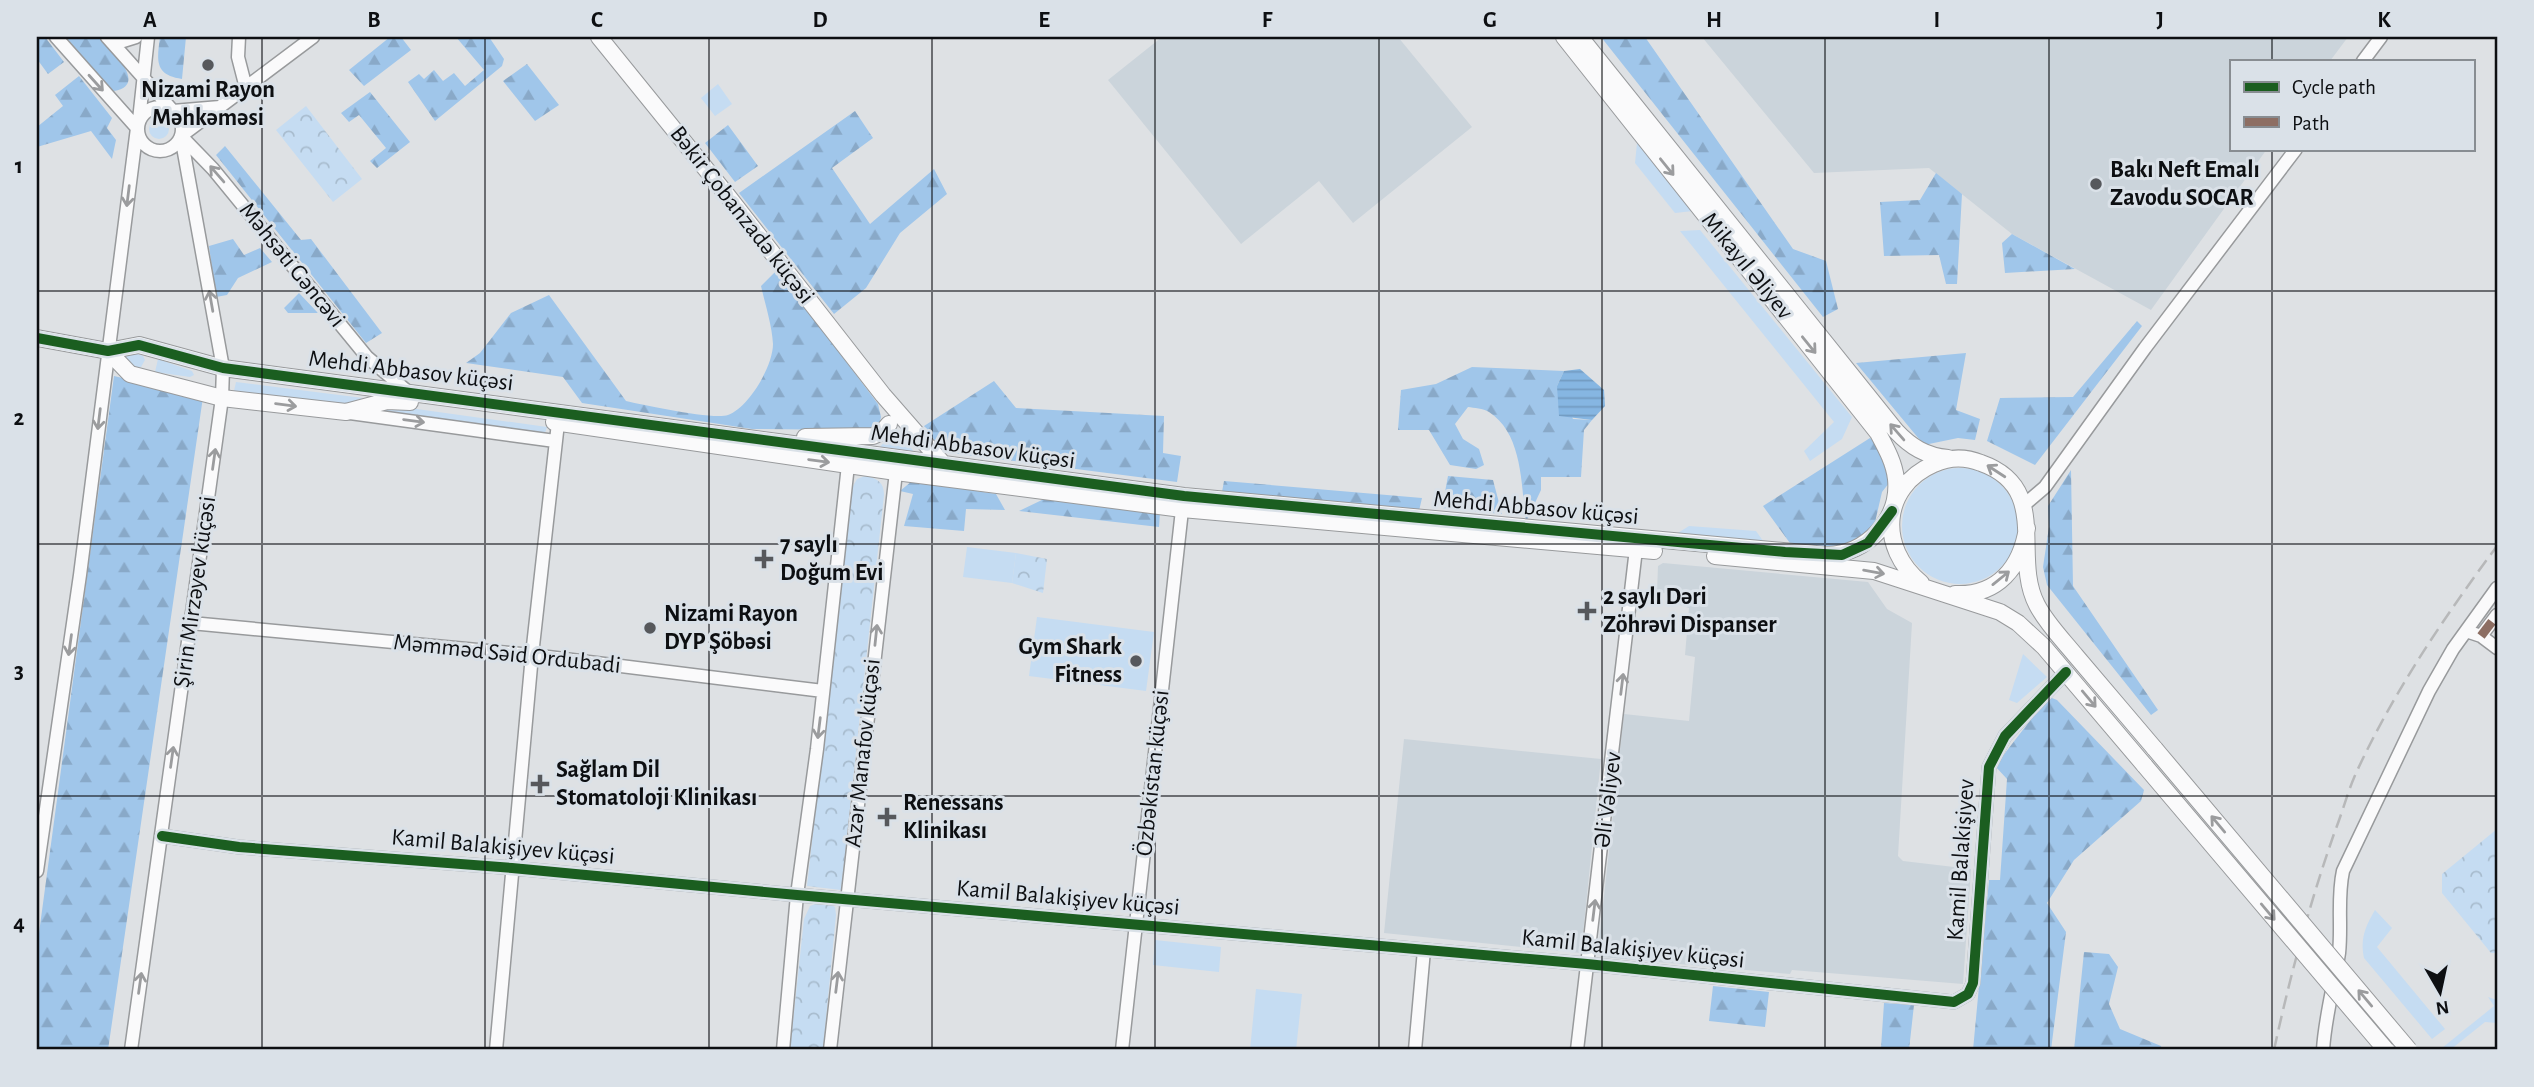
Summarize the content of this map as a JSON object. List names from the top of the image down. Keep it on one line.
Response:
{"streets":{"street":["Bəkir Çobanzadə küçəsi","Məhsəti Gəncəvi","Mikayıl Əliyev","Mehdi Abbasov küçəsi","Şirin Mirzəyev küçəsi","Məmməd Səid Ordubadi","Azər Manafov küçəsi","Özbəkistan küçəsi","Əli Vəliyev","Kamil Balakişiyev küçəsi","Kamil Balakişiyev"]},"crossings":[["Bəkir Çobanzadə küçəsi","Mehdi Abbasov küçəsi"],["Məhsəti Gəncəvi","Mehdi Abbasov küçəsi"],["Məhsəti Gəncəvi","Şirin Mirzəyev küçəsi"],["Mikayıl Əliyev","Mehdi Abbasov küçəsi"],["Mehdi Abbasov küçəsi","Şirin Mirzəyev küçəsi"],["Mehdi Abbasov küçəsi","Azər Manafov küçəsi"],["Mehdi Abbasov küçəsi","Özbəkistan küçəsi"],["Mehdi Abbasov küçəsi","Əli Vəliyev"],["Şirin Mirzəyev küçəsi","Məmməd Səid Ordubadi"],["Şirin Mirzəyev küçəsi","Kamil Balakişiyev küçəsi"],["Məmməd Səid Ordubadi","Azər Manafov küçəsi"],["Azər Manafov küçəsi","Kamil Balakişiyev küçəsi"],["Özbəkistan küçəsi","Kamil Balakişiyev küçəsi"],["Əli Vəliyev","Kamil Balakişiyev küçəsi"],["Kamil Balakişiyev küçəsi","Kamil Balakişiyev"]],"one_way":["Məhsəti Gəncəvi","Şirin Mirzəyev küçəsi","Əli Vəliyev"],"places":{"other":["Nizami Rayon Məhkəməsi","Bakı Neft Emalı Zavodu SOCAR","Nizami Rayon DYP Şöbəsi","Gym Shark Fitness"],"health":["7 saylı Doğum Evi","2 saylı Dəri Zöhrəvi Dispanser","Sağlam Dil Stomatoloji Klinikası","Renessans Klinikası"]},"legend":["Cycle path","Path"],"north":"bottom","grid":{"columns":["A","B","C","D","E","F","G","H","I","J","K"],"rows":["1","2","3","4"]}}
